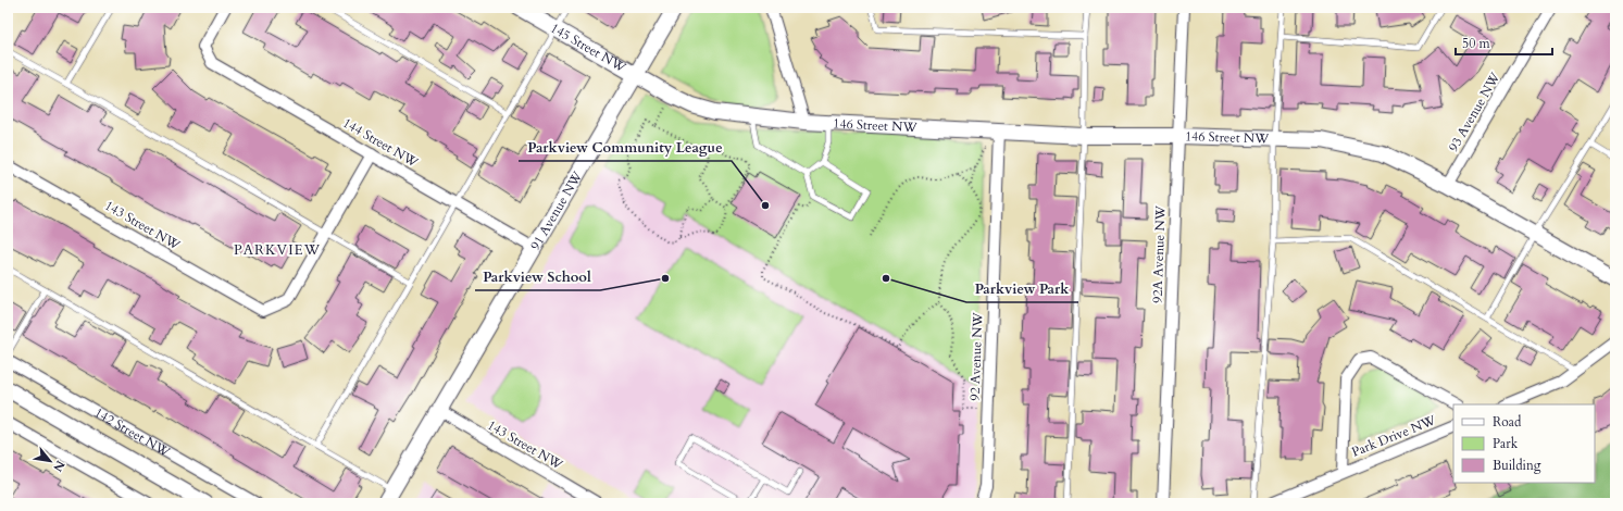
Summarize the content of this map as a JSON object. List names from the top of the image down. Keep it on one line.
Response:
{"streets":{"street":["145 Street NW","93 Avenue NW","146 Street NW","144 Street NW","91 Avenue NW","143 Street NW","92A Avenue NW","92 Avenue NW","142 Street NW","Park Drive NW"]},"crossings":[["145 Street NW","146 Street NW"],["145 Street NW","91 Avenue NW"],["93 Avenue NW","146 Street NW"],["146 Street NW","91 Avenue NW"],["146 Street NW","92A Avenue NW"],["146 Street NW","92 Avenue NW"],["144 Street NW","91 Avenue NW"],["91 Avenue NW","143 Street NW"]],"districts":["PARKVIEW"],"places":["Parkview Community League","Parkview School","Parkview Park"],"legend":["Road","Park","Building"],"scale_bar":"50 m","north":"bottom right"}
